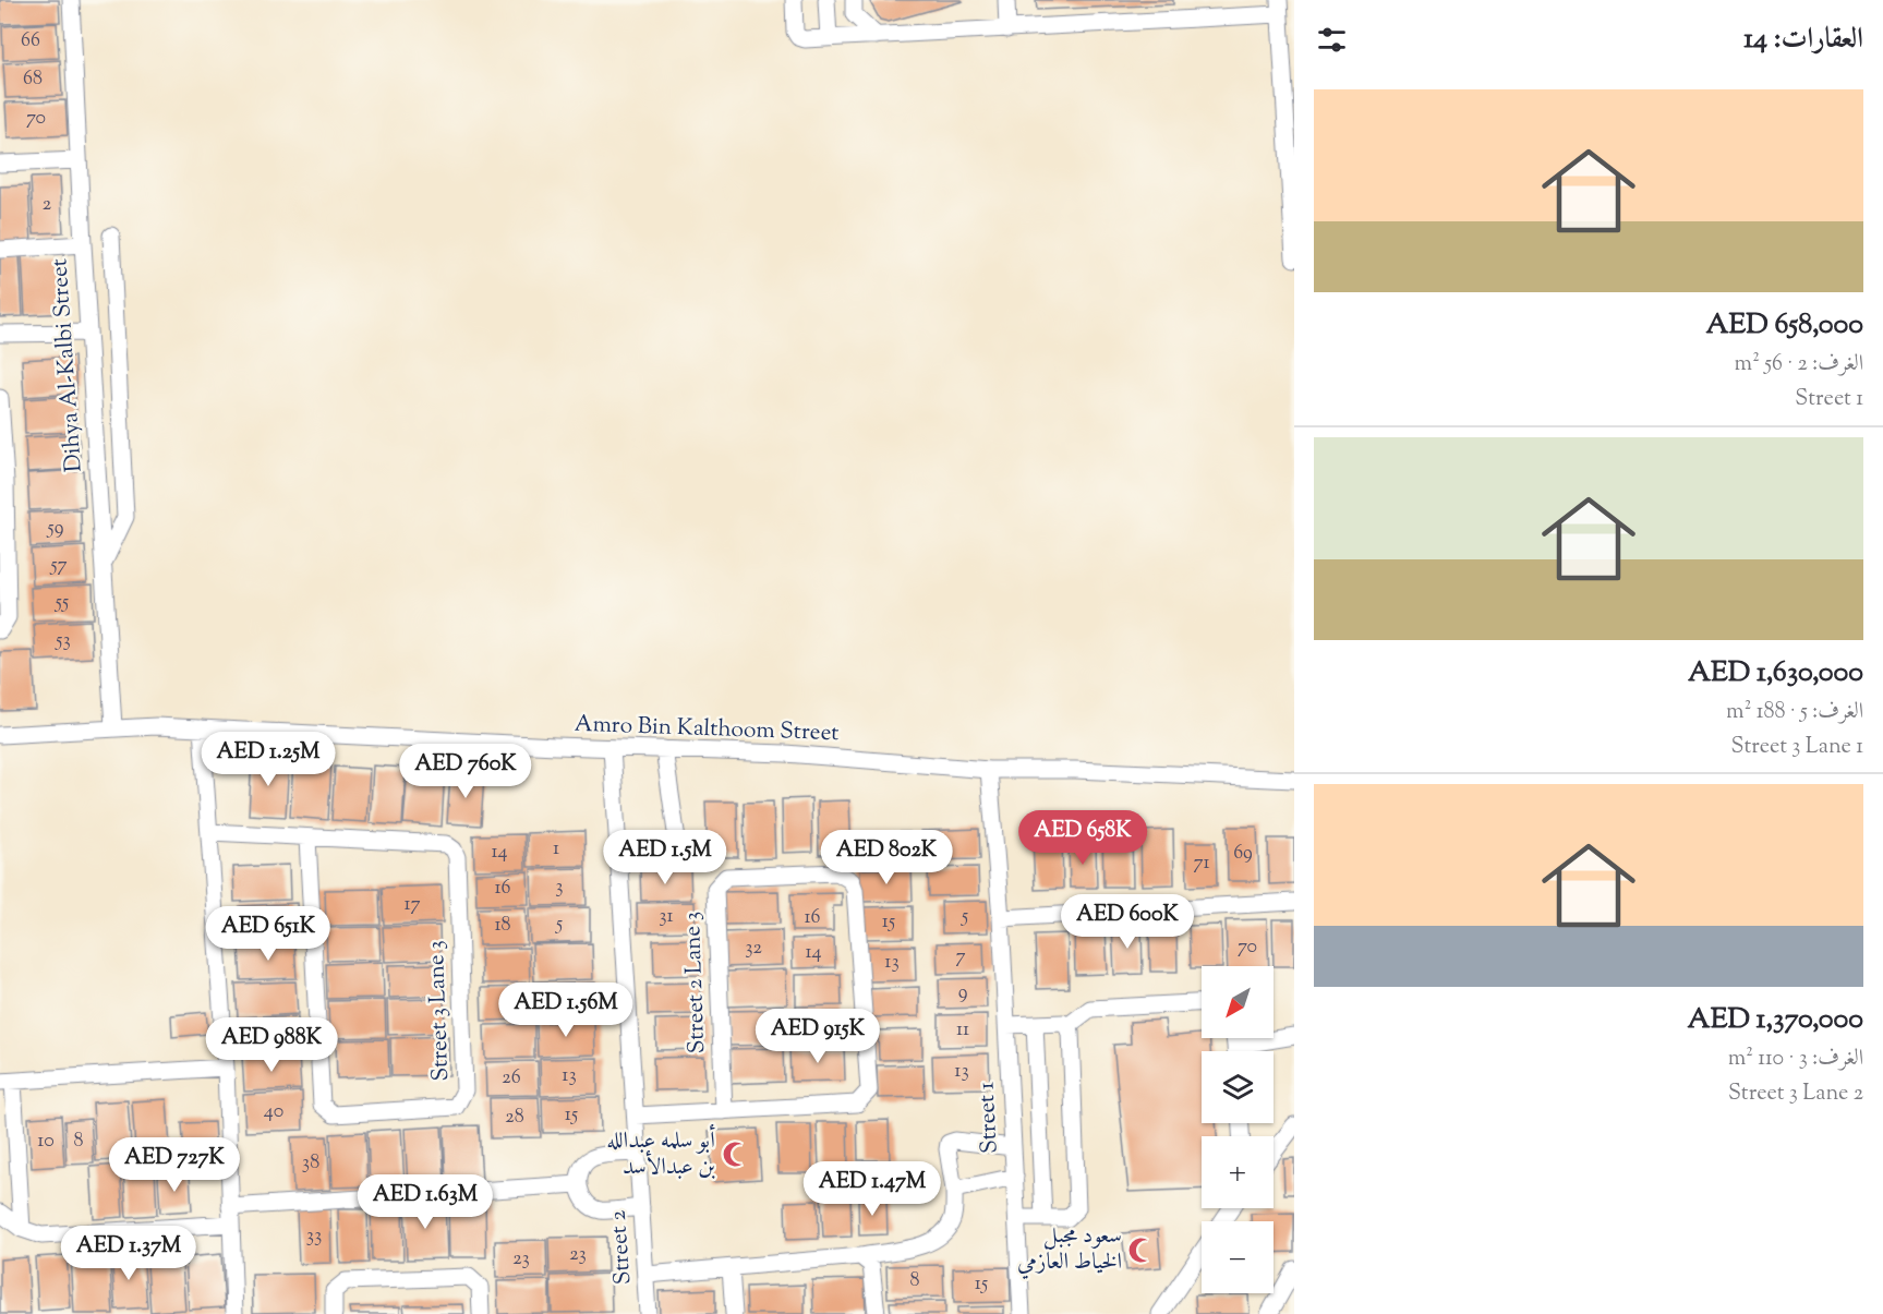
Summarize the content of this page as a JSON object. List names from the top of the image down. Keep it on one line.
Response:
{"streets":{"street":["Dihya Al-Kalbi Street","Amro Bin Kalthoom Street","Street 2 Lane 3","Street 3 Lane 3","Street 1","Street 2"]},"crossings":[["Dihya Al-Kalbi Street","Amro Bin Kalthoom Street"],["Amro Bin Kalthoom Street","Street 1"],["Amro Bin Kalthoom Street","Street 2"],["Street 2 Lane 3","Street 2"]],"places":{"mosque":["أبو سلمه عبدالله بن عبدالأسد","سعود مجبل الخياط العازمي"]},"house_numbers":["66","68","70","2","59","57","55","53","1","14","69","71","3","16","17","31","5","16","15","5","18","70","32","14","7","13","9","11","13","13","26","40","15","28","10","8","38","33","23","23","8","15"],"north":"bottom left","page":{"heading":"العقارات: 14","list":[{"name":"AED 658,000","note":"الغرف: 2 · 56 m² · Street 1"},{"name":"AED 1,630,000","note":"الغرف: 5 · 188 m² · Street 3 Lane 1"},{"name":"AED 1,370,000","note":"الغرف: 3 · 110 m² · Street 3 Lane 2"}],"price":["AED 1.25M","AED 760K","AED 658K","AED 1.5M","AED 802K","AED 600K","AED 651K","AED 1.56M","AED 915K","AED 988K","AED 727K","AED 1.47M","AED 1.63M","AED 1.37M"],"map_buttons":["+","−"]}}
